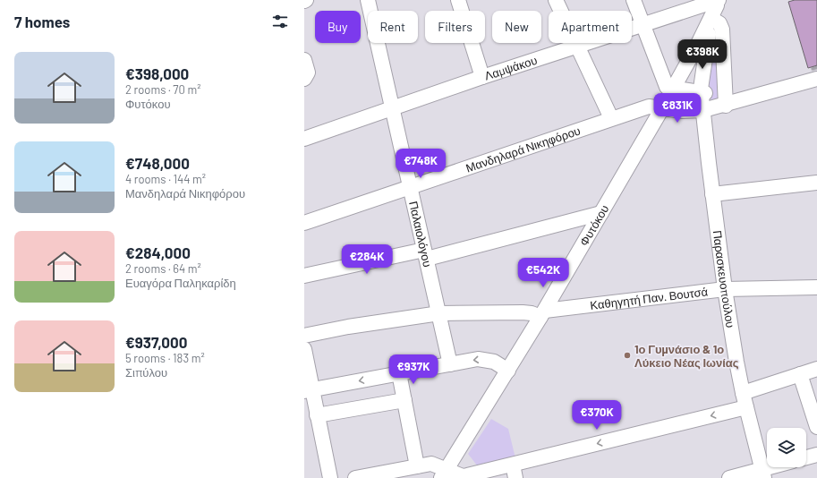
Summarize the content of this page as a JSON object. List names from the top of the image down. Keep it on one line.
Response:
{"streets":{"street":["Λαμψάκου","Μανδηλαρά Νικηφόρου","Φυτόκου","Παλαιολόγου","Παρασκευοπούλου","Καθηγητή Παν. Βουτσά"]},"crossings":[["Λαμψάκου","Φυτόκου"],["Λαμψάκου","Παλαιολόγου"],["Μανδηλαρά Νικηφόρου","Φυτόκου"],["Μανδηλαρά Νικηφόρου","Παλαιολόγου"],["Μανδηλαρά Νικηφόρου","Παρασκευοπούλου"],["Φυτόκου","Παρασκευοπούλου"],["Φυτόκου","Καθηγητή Παν. Βουτσά"],["Παλαιολόγου","Καθηγητή Παν. Βουτσά"],["Παρασκευοπούλου","Καθηγητή Παν. Βουτσά"]],"places":["1ο Γυμνάσιο & 1ο Λύκειο Νέας Ιωνίας"],"page":{"heading":"7 homes","chip":["Buy","Rent","Filters","New","Apartment"],"price":["€398K","€831K","€748K","€284K","€542K","€937K","€370K"],"list":[{"name":"€398,000","note":"2 rooms · 70 m² · Φυτόκου"},{"name":"€748,000","note":"4 rooms · 144 m² · Μανδηλαρά Νικηφόρου"},{"name":"€284,000","note":"2 rooms · 64 m² · Ευαγόρα Παληκαρίδη"},{"name":"€937,000","note":"5 rooms · 183 m² · Σιπύλου"}]}}
